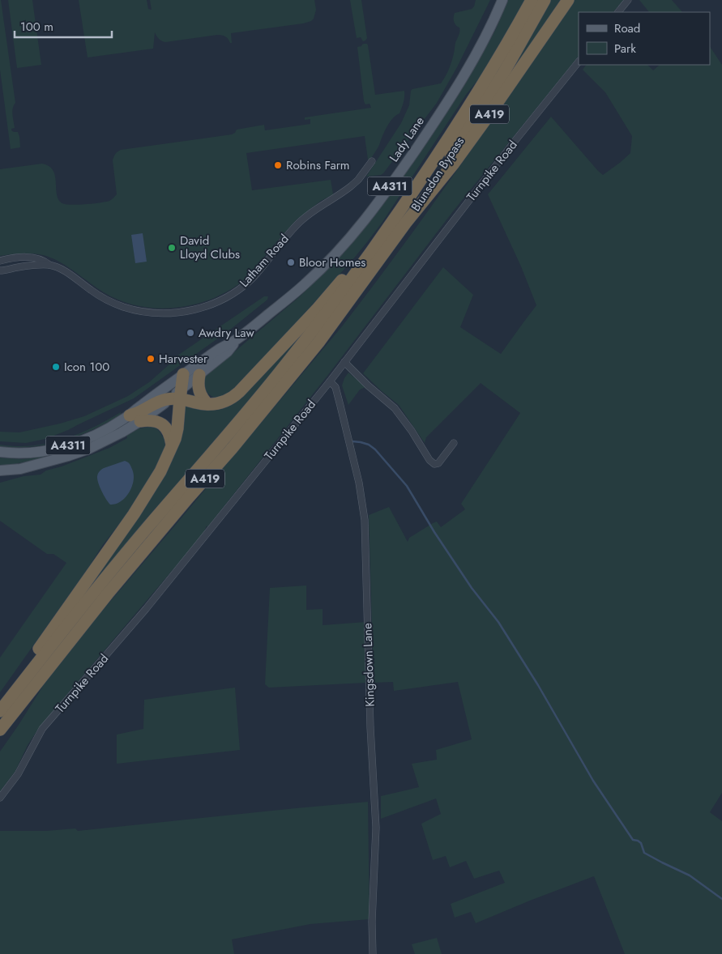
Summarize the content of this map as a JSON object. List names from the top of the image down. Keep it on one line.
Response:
{"streets":{"highway":["A419","Blunsdon Bypass"],"main road":["Lady Lane","A4311"],"street":["Turnpike Road","Latham Road","Kingsdown Lane"]},"crossings":[["A419","Blunsdon Bypass"],["Lady Lane","A4311"],["Turnpike Road","Kingsdown Lane"]],"places":["Robins Farm","David Lloyd Clubs","Bloor Homes","Awdry Law","Harvester","Icon 100"],"legend":["Road","Park"],"scale_bar":"100 m"}
